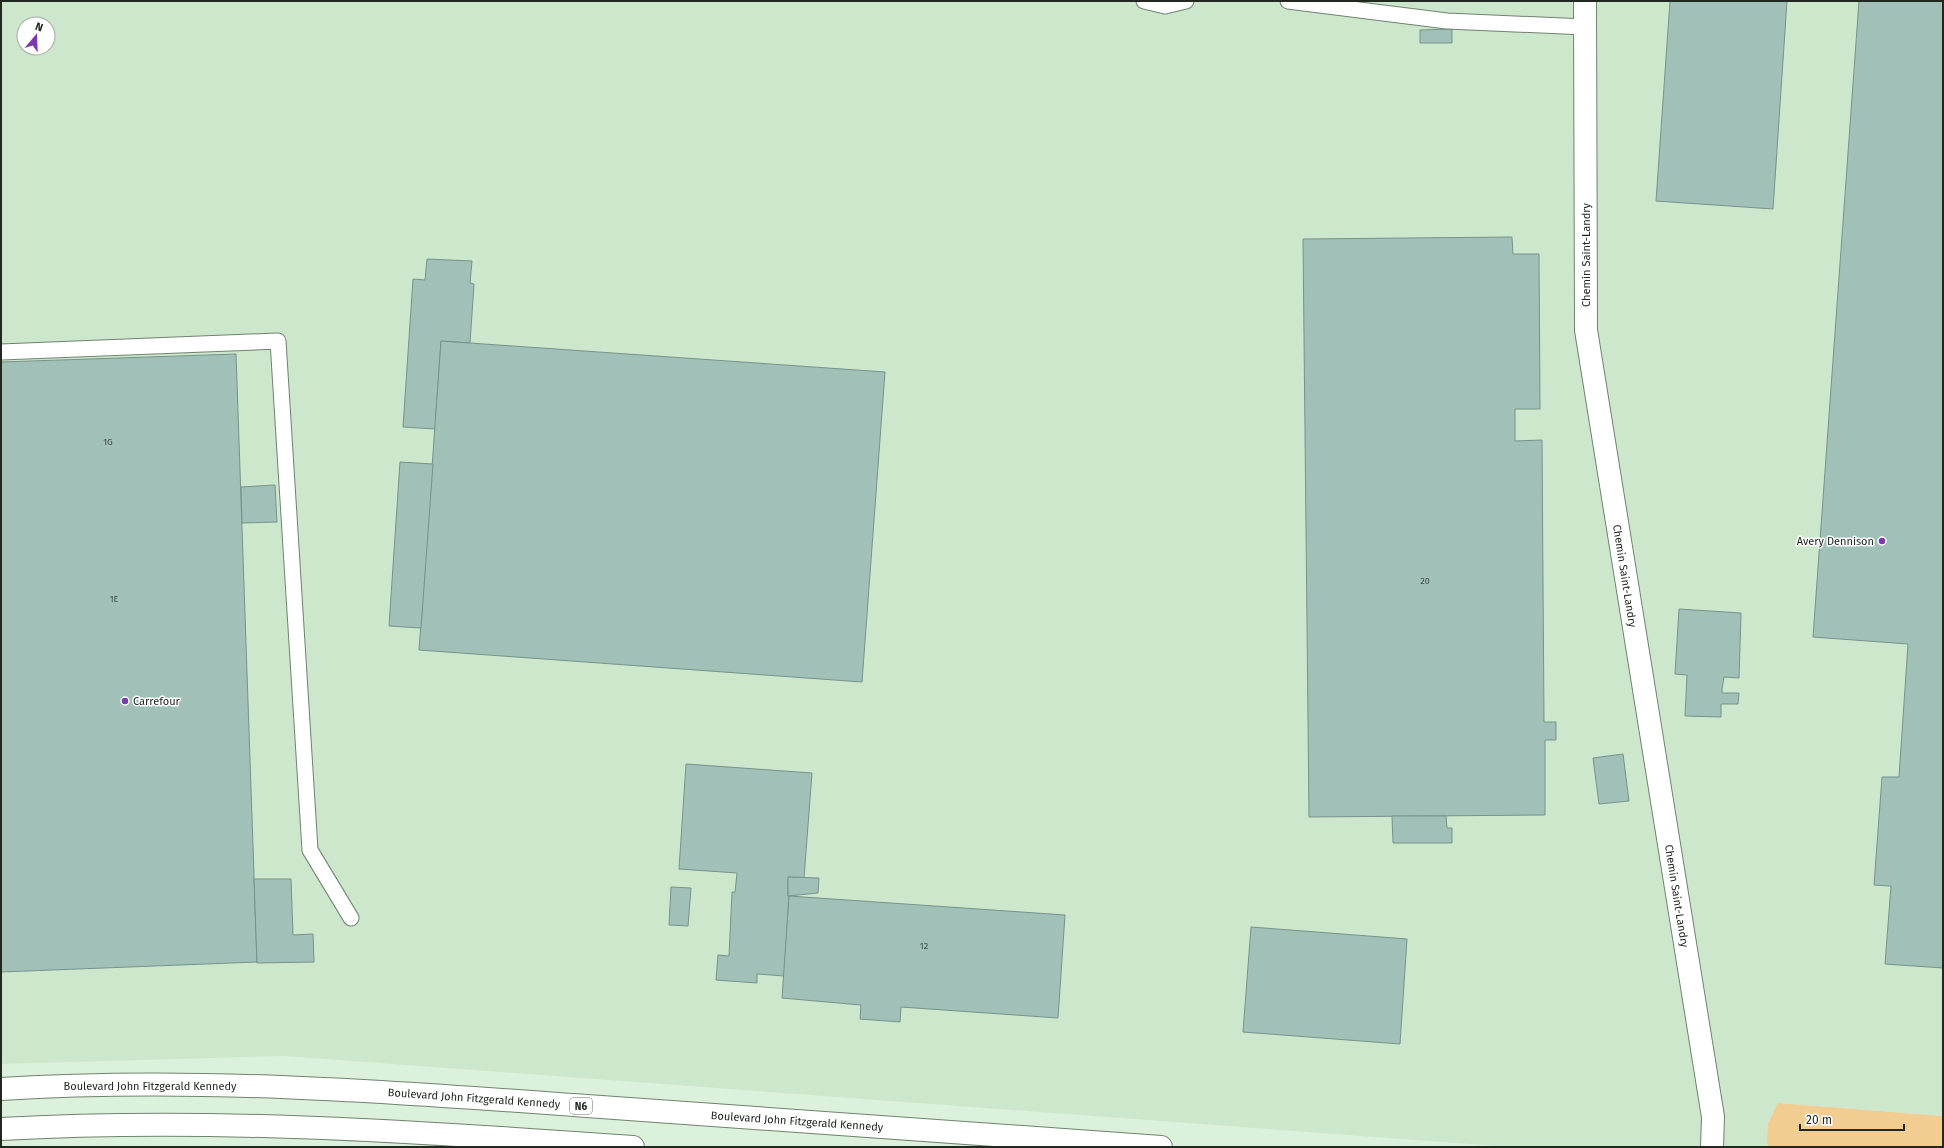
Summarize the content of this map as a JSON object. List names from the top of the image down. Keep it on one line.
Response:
{"streets":{"main road":["Chemin Saint-Landry","Boulevard John Fitzgerald Kennedy","N6"]},"places":["Avery Dennison","Carrefour"],"house_numbers":["1G","20","1E","12"],"scale_bar":"20 m","north":"top"}
